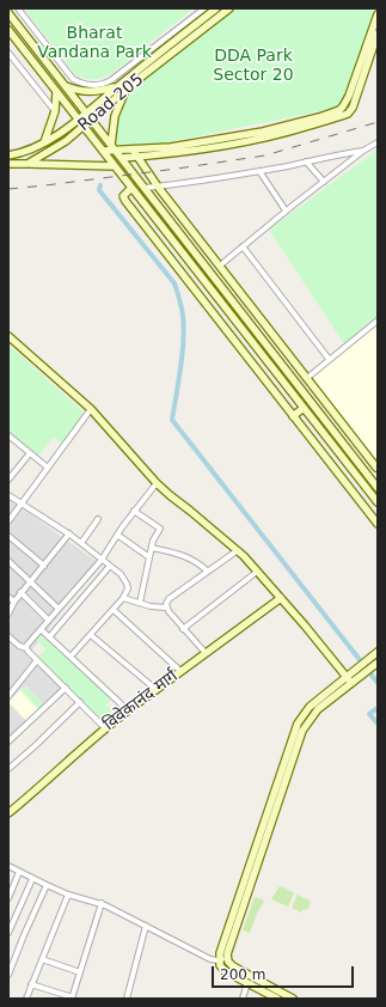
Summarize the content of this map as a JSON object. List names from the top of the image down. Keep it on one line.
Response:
{"streets":{"street":["Road 205","विवेकानंद मार्ग"]},"parks":["Bharat Vandana Park","DDA Park Sector 20"],"scale_bar":"200 m"}
